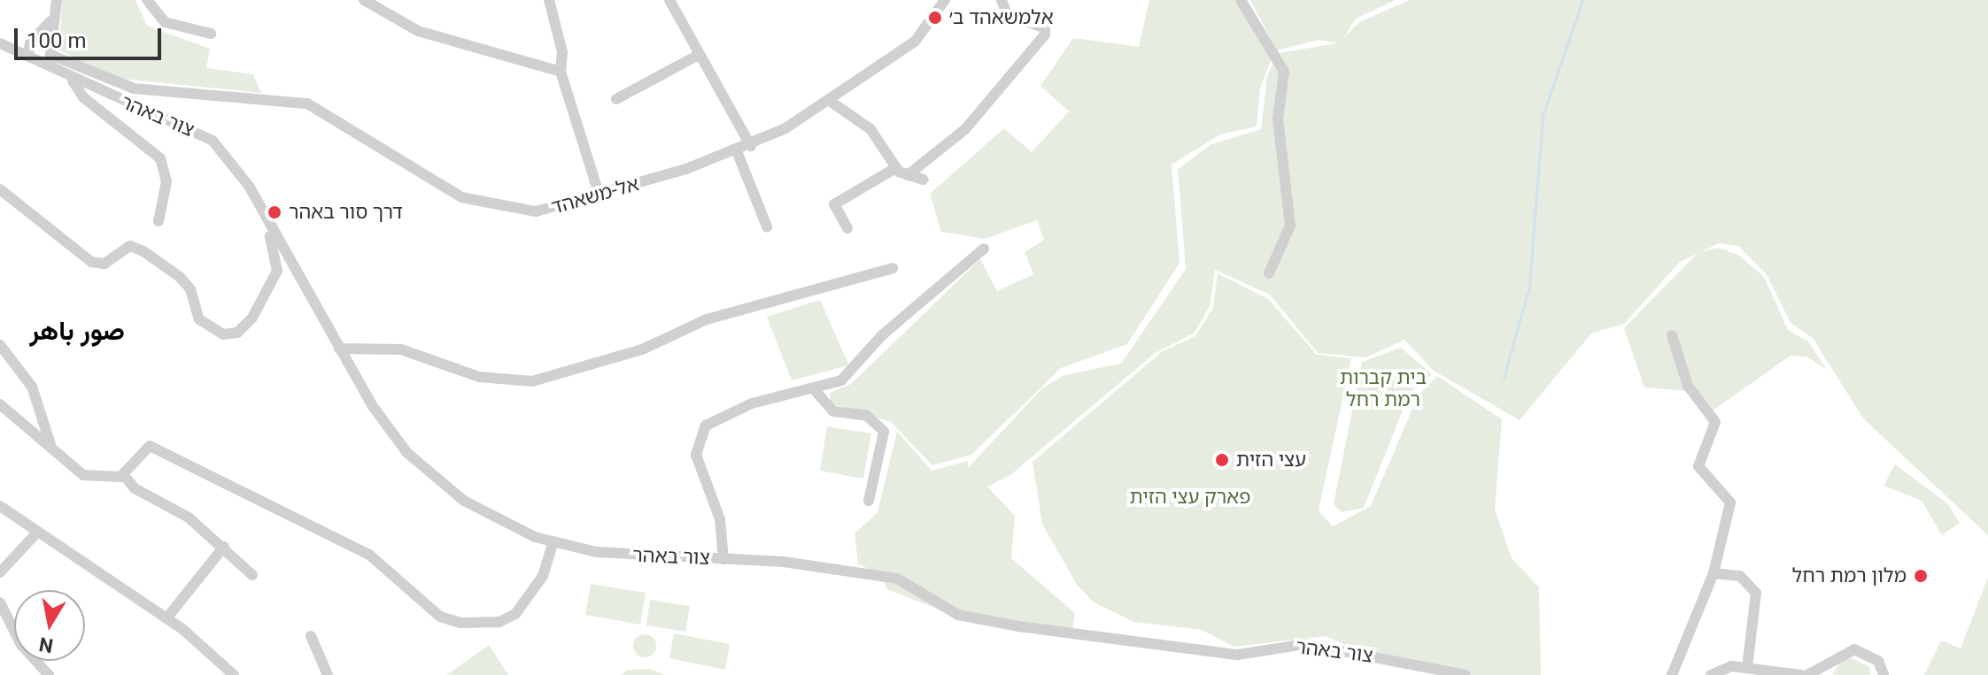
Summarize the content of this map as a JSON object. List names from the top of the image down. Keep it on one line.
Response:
{"streets":{"street":["צור באהר","אל-משאהד"]},"districts":["صور باهر"],"parks":["בית קברות רמת רחל","פארק עצי הזית"],"places":["אלמשאהד ב׳","דרך סור באהר","עצי הזית","מלון רמת רחל"],"scale_bar":"100 m","north":"bottom"}
